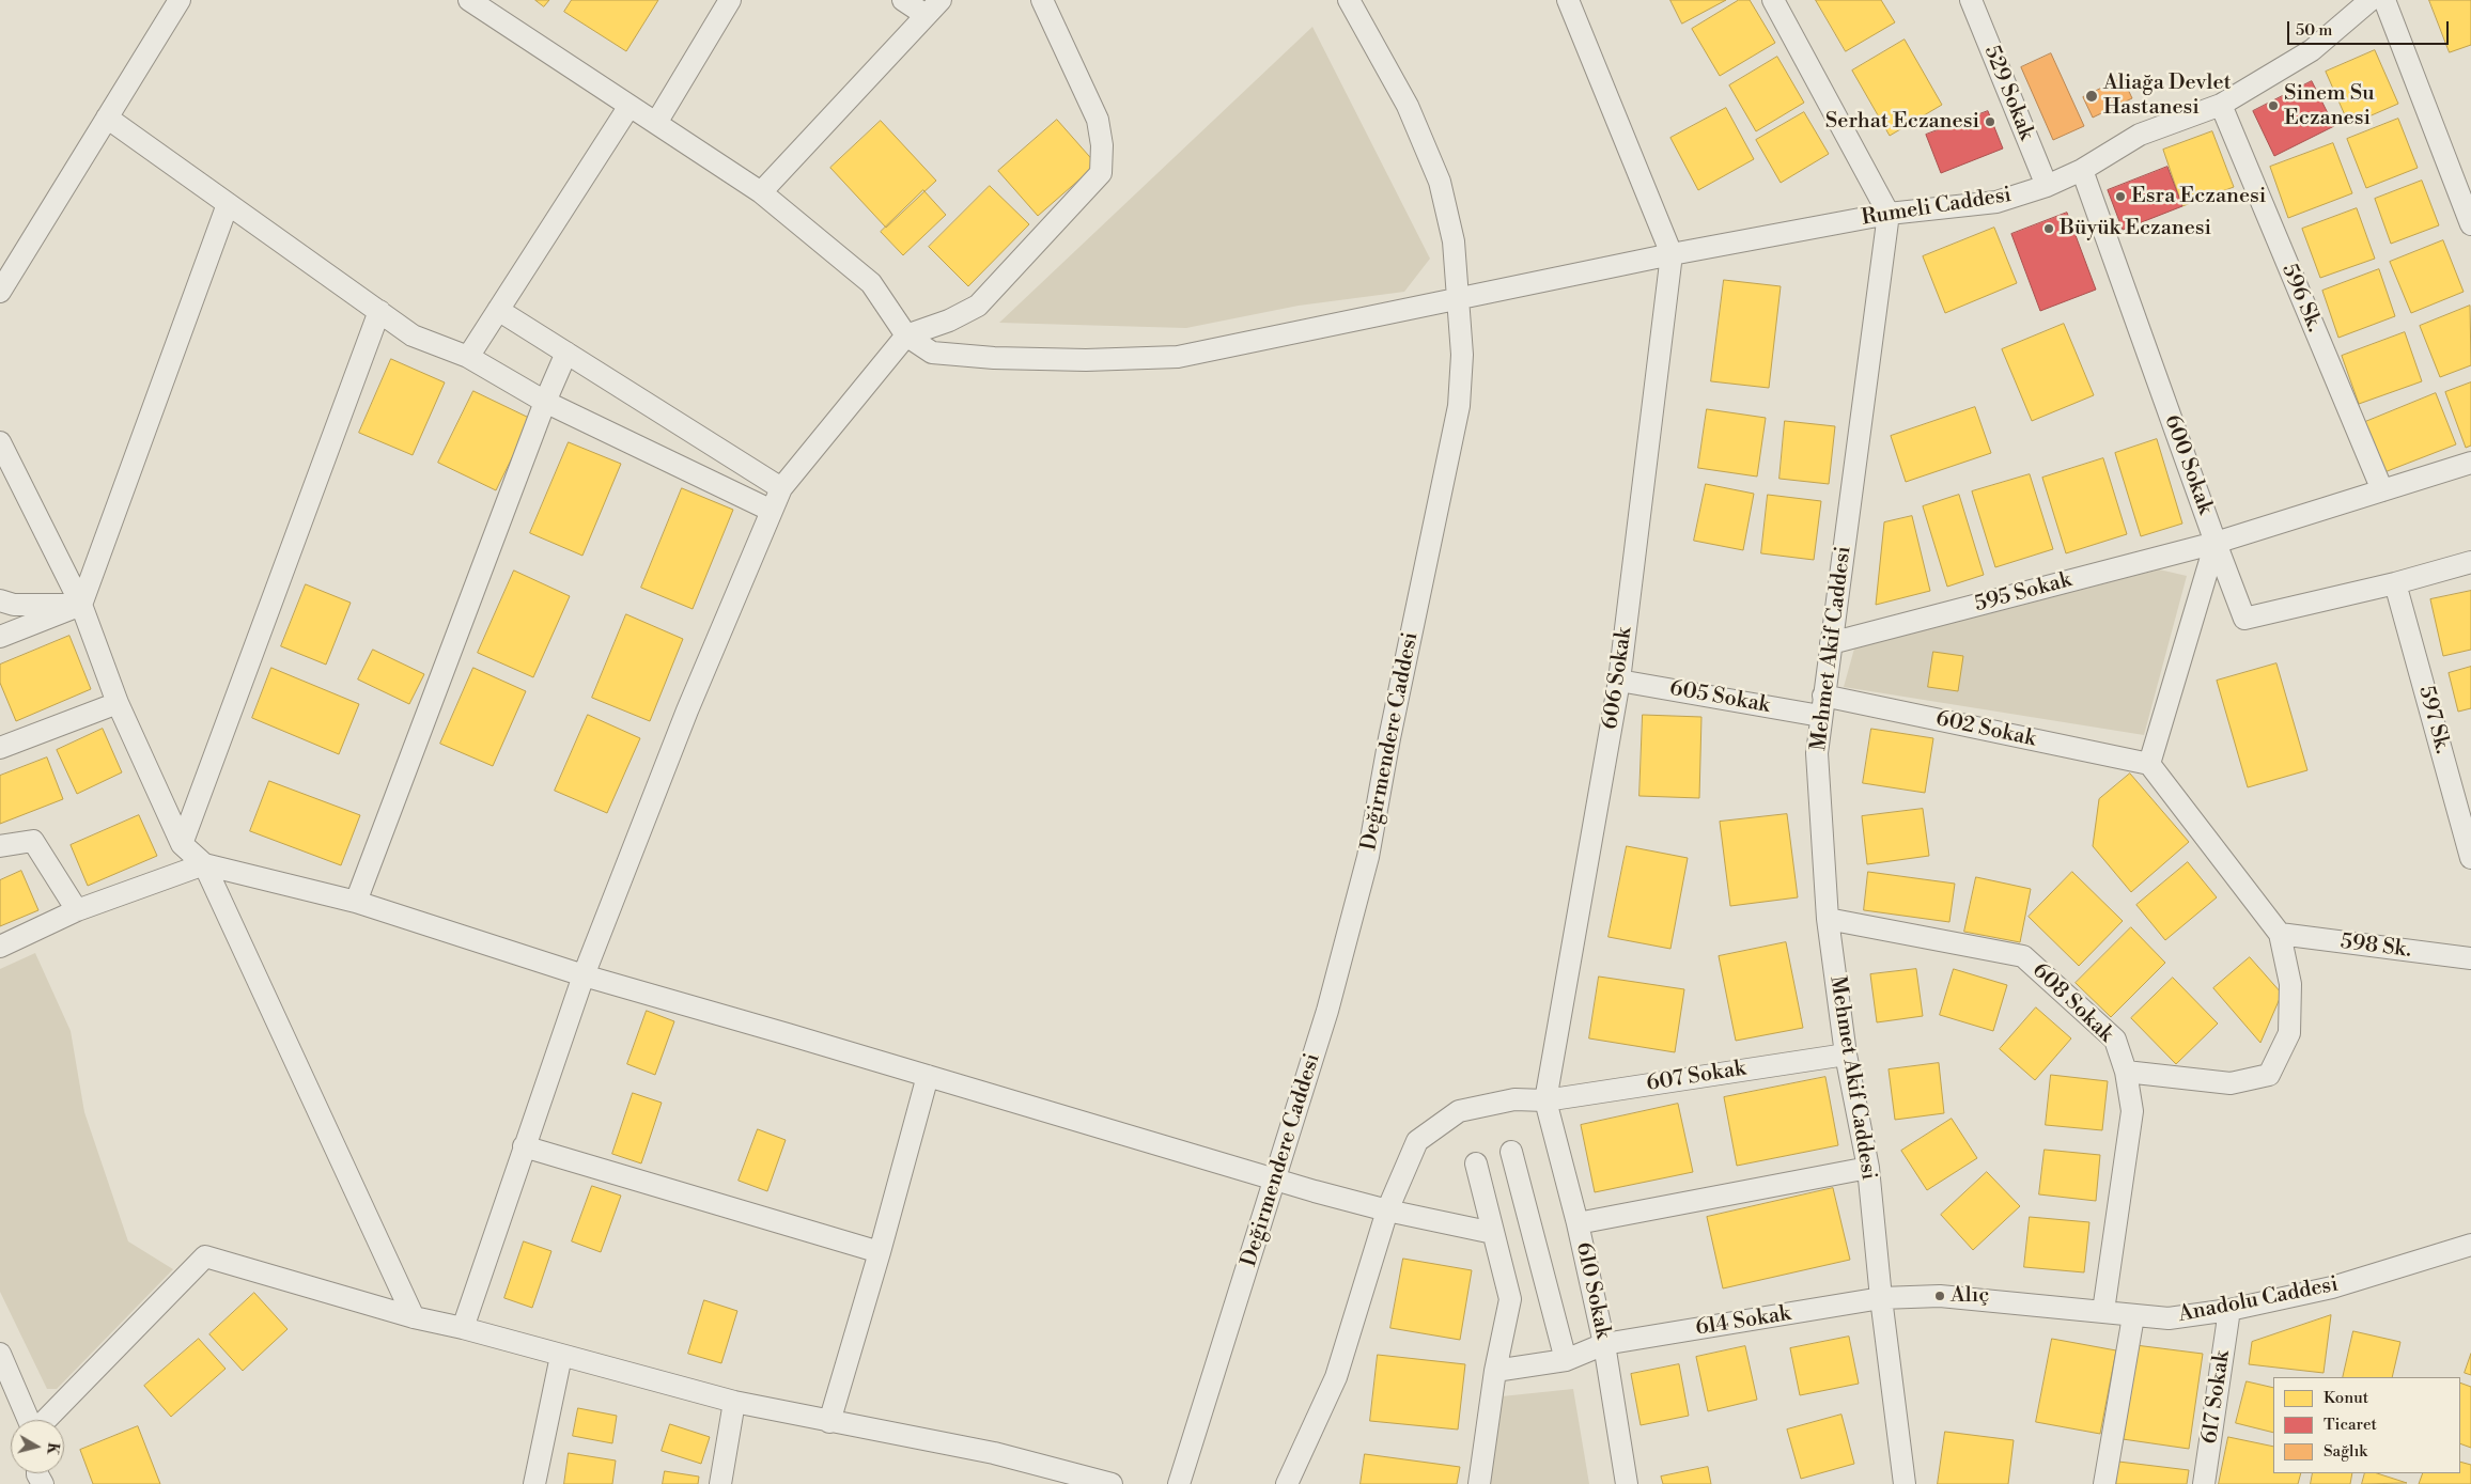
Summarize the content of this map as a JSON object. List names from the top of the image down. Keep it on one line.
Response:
{"streets":{"street":["529 Sokak","Rumeli Caddesi","596 Sk.","600 Sokak","595 Sokak","Mehmet Akif Caddesi","606 Sokak","605 Sokak","597 Sk.","602 Sokak","Değirmendere Caddesi","598 Sk.","608 Sokak","607 Sokak","610 Sokak","Anadolu Caddesi","614 Sokak","617 Sokak"]},"crossings":[["529 Sokak","Rumeli Caddesi"],["Rumeli Caddesi","596 Sk."],["Rumeli Caddesi","600 Sokak"],["Rumeli Caddesi","Mehmet Akif Caddesi"],["Rumeli Caddesi","606 Sokak"],["Rumeli Caddesi","Değirmendere Caddesi"],["596 Sk.","595 Sokak"],["600 Sokak","595 Sokak"],["600 Sokak","602 Sokak"],["595 Sokak","Mehmet Akif Caddesi"],["Mehmet Akif Caddesi","605 Sokak"],["Mehmet Akif Caddesi","602 Sokak"],["Mehmet Akif Caddesi","608 Sokak"],["Mehmet Akif Caddesi","607 Sokak"],["Mehmet Akif Caddesi","Anadolu Caddesi"],["Mehmet Akif Caddesi","614 Sokak"],["606 Sokak","605 Sokak"],["606 Sokak","607 Sokak"],["606 Sokak","610 Sokak"],["605 Sokak","602 Sokak"],["608 Sokak","Anadolu Caddesi"],["607 Sokak","610 Sokak"],["610 Sokak","614 Sokak"],["Anadolu Caddesi","614 Sokak"],["Anadolu Caddesi","617 Sokak"]],"places":["Aliağa Devlet Hastanesi","Sinem Su Eczanesi","Serhat Eczanesi","Esra Eczanesi","Büyük Eczanesi","Alıç"],"legend":["Konut","Ticaret","Sağlık"],"scale_bar":"50 m","north":"right"}
